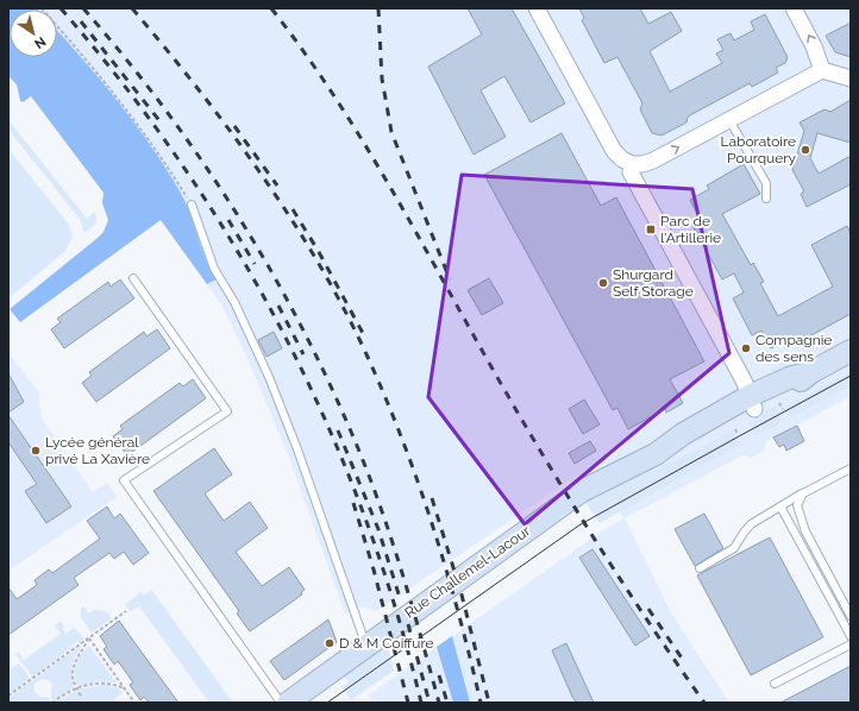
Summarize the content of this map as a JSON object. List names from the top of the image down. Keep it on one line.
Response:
{"streets":{"street":["Rue Challemel-Lacour"]},"places":{"other":["Laboratoire Pourquery","Shurgard Self Storage","Compagnie des sens","Lycée général privé La Xavière","D & M Coiffure"],"transit":["Parc de l'Artillerie"]},"north":"bottom right"}
